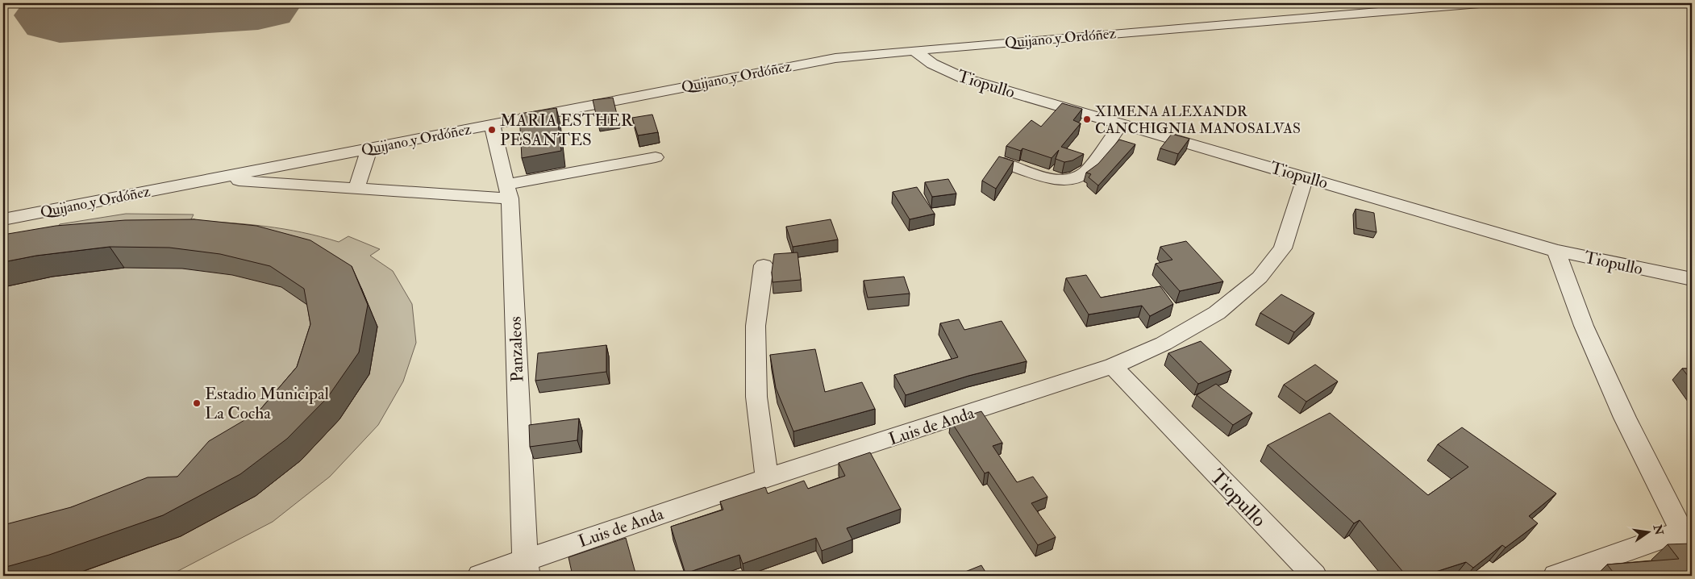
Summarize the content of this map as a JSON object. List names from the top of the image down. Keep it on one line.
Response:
{"streets":{"street":["Quijano y Ordóñez","Tiopullo","Panzaleos","Luis de Anda"]},"crossings":[["Quijano y Ordóñez","Tiopullo"],["Quijano y Ordóñez","Panzaleos"],["Tiopullo","Luis de Anda"],["Panzaleos","Luis de Anda"]],"places":["XIMENA ALEXANDR CANCHIGNIA MANOSALVAS","MARIA ESTHER PESANTES","Estadio Municipal La Cocha"],"north":"right"}
